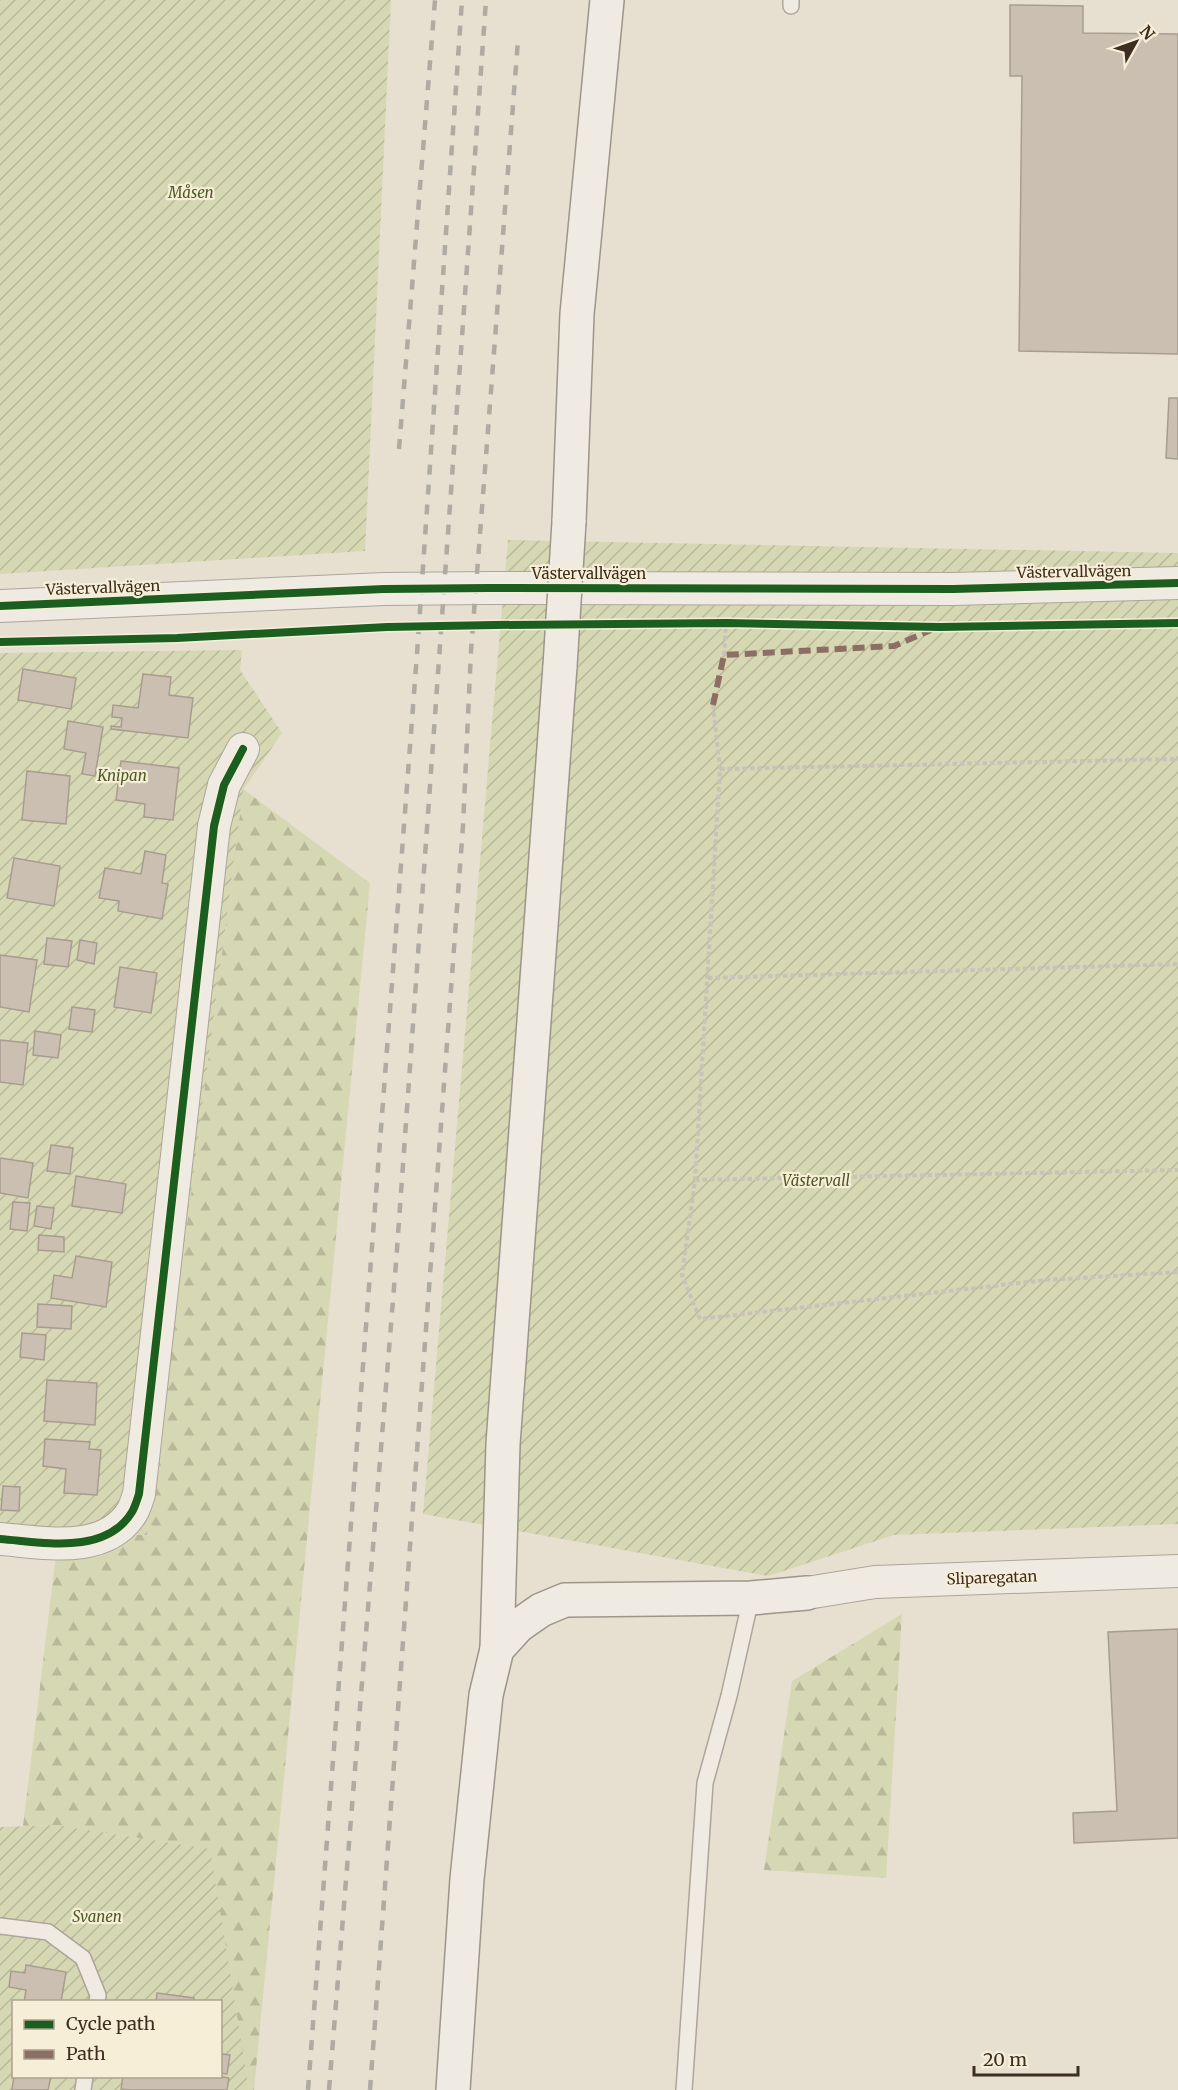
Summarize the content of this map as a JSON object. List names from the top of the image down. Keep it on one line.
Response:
{"streets":{"street":["Västervallvägen","Sliparegatan"]},"parks":["Måsen","Knipan","Västervall","Svanen"],"legend":["Cycle path","Path"],"scale_bar":"20 m","north":"top right"}
